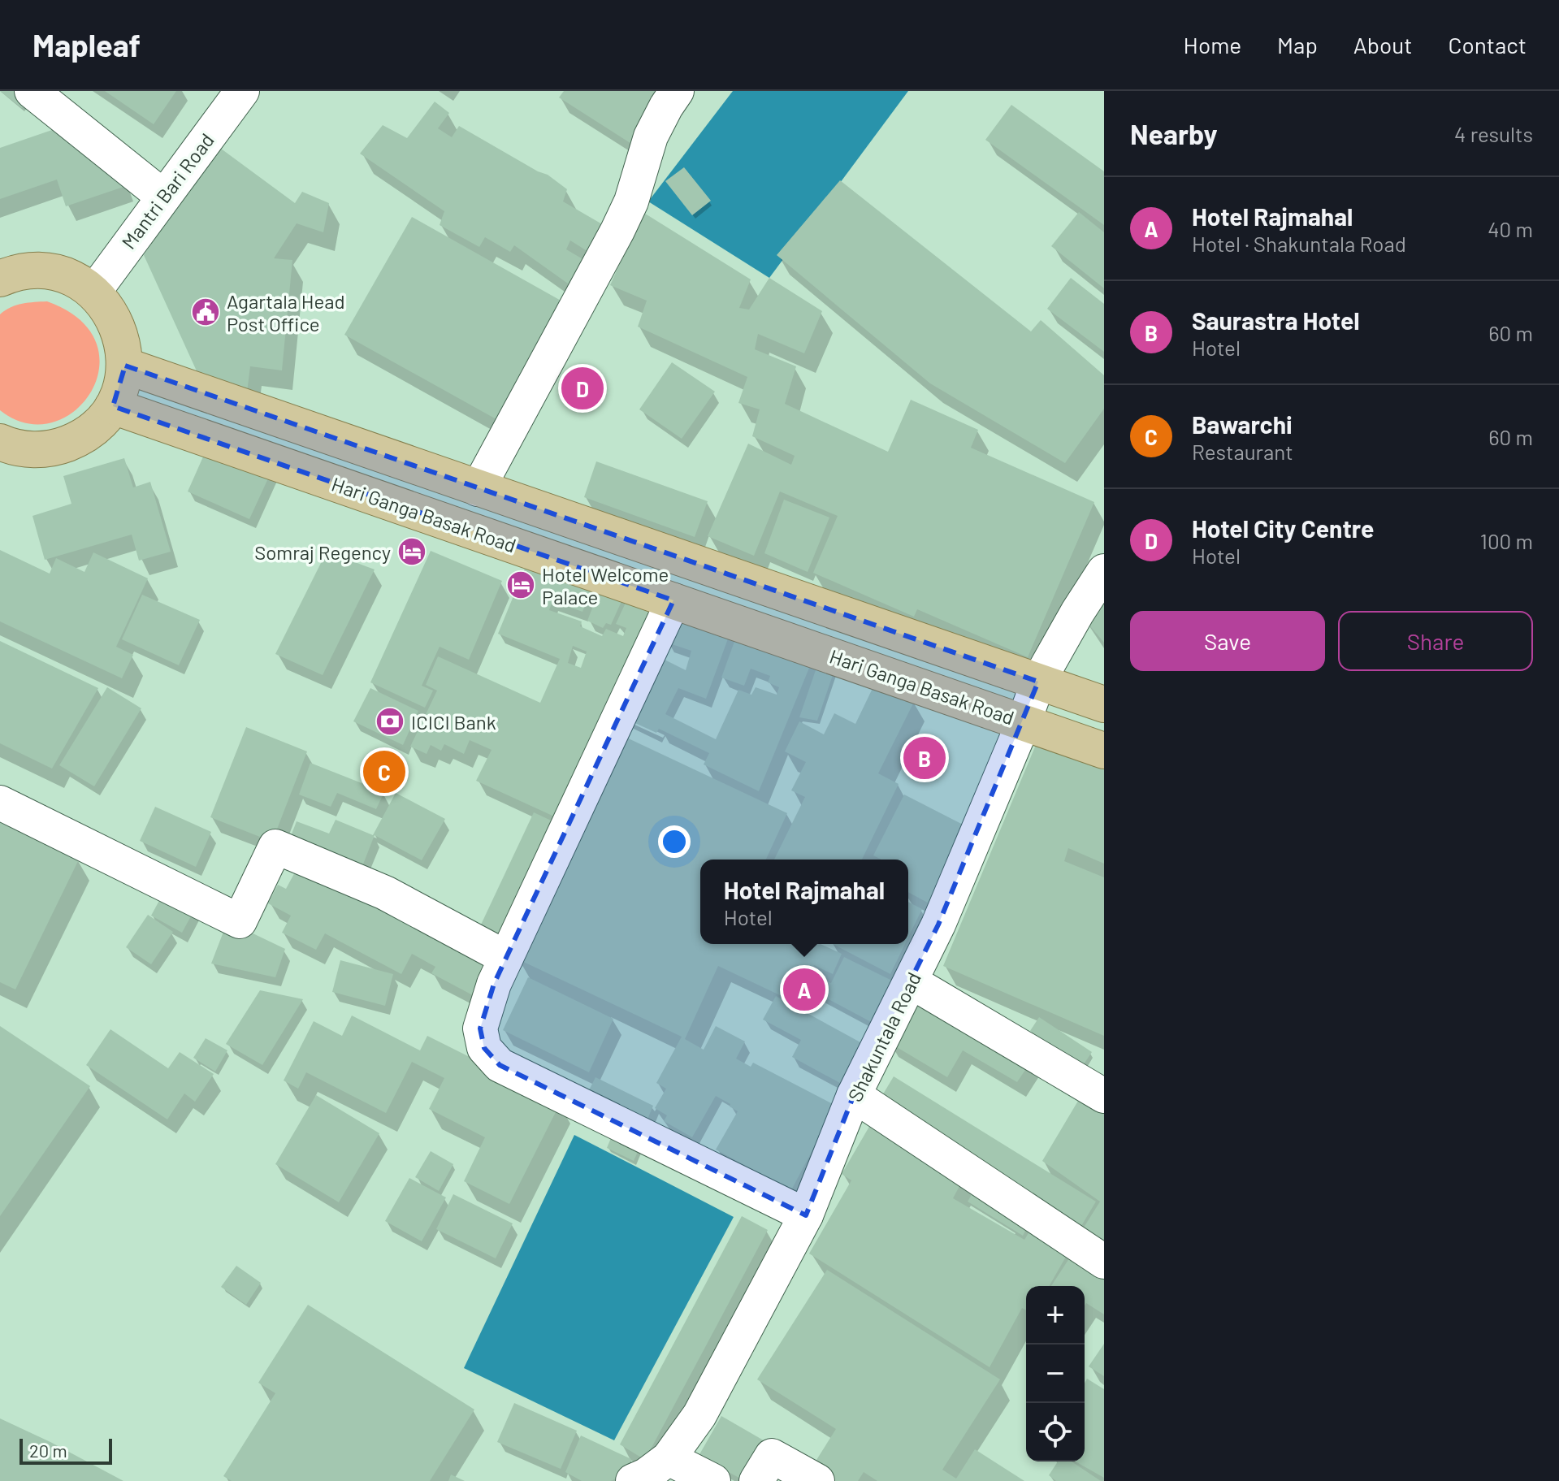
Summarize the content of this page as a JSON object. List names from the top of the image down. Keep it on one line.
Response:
{"streets":{"main road":["Hari Ganga Basak Road"],"street":["Mantri Bari Road","Shakuntala Road"]},"crossings":[["Hari Ganga Basak Road","Shakuntala Road"]],"places":{"public building":["Agartala Head Post Office"],"hotel":["Somraj Regency","Hotel Welcome Palace"],"bank":["ICICI Bank"]},"scale_bar":"20 m","page":{"header":"Mapleaf","nav":["Home","Map","About","Contact"],"heading":["Nearby","4 results"],"list":[{"mark":"A","name":"Hotel Rajmahal","note":"Hotel · Shakuntala Road","value":"40 m"},{"mark":"B","name":"Saurastra Hotel","note":"Hotel","value":"60 m"},{"mark":"C","name":"Bawarchi","note":"Restaurant","value":"60 m"},{"mark":"D","name":"Hotel City Centre","note":"Hotel","value":"100 m"}],"pins":["D","B","C","A"],"buttons":["Save","Share"],"popup":["Hotel Rajmahal","Hotel"],"map_buttons":["+","−"],"scale":"20 m"}}
